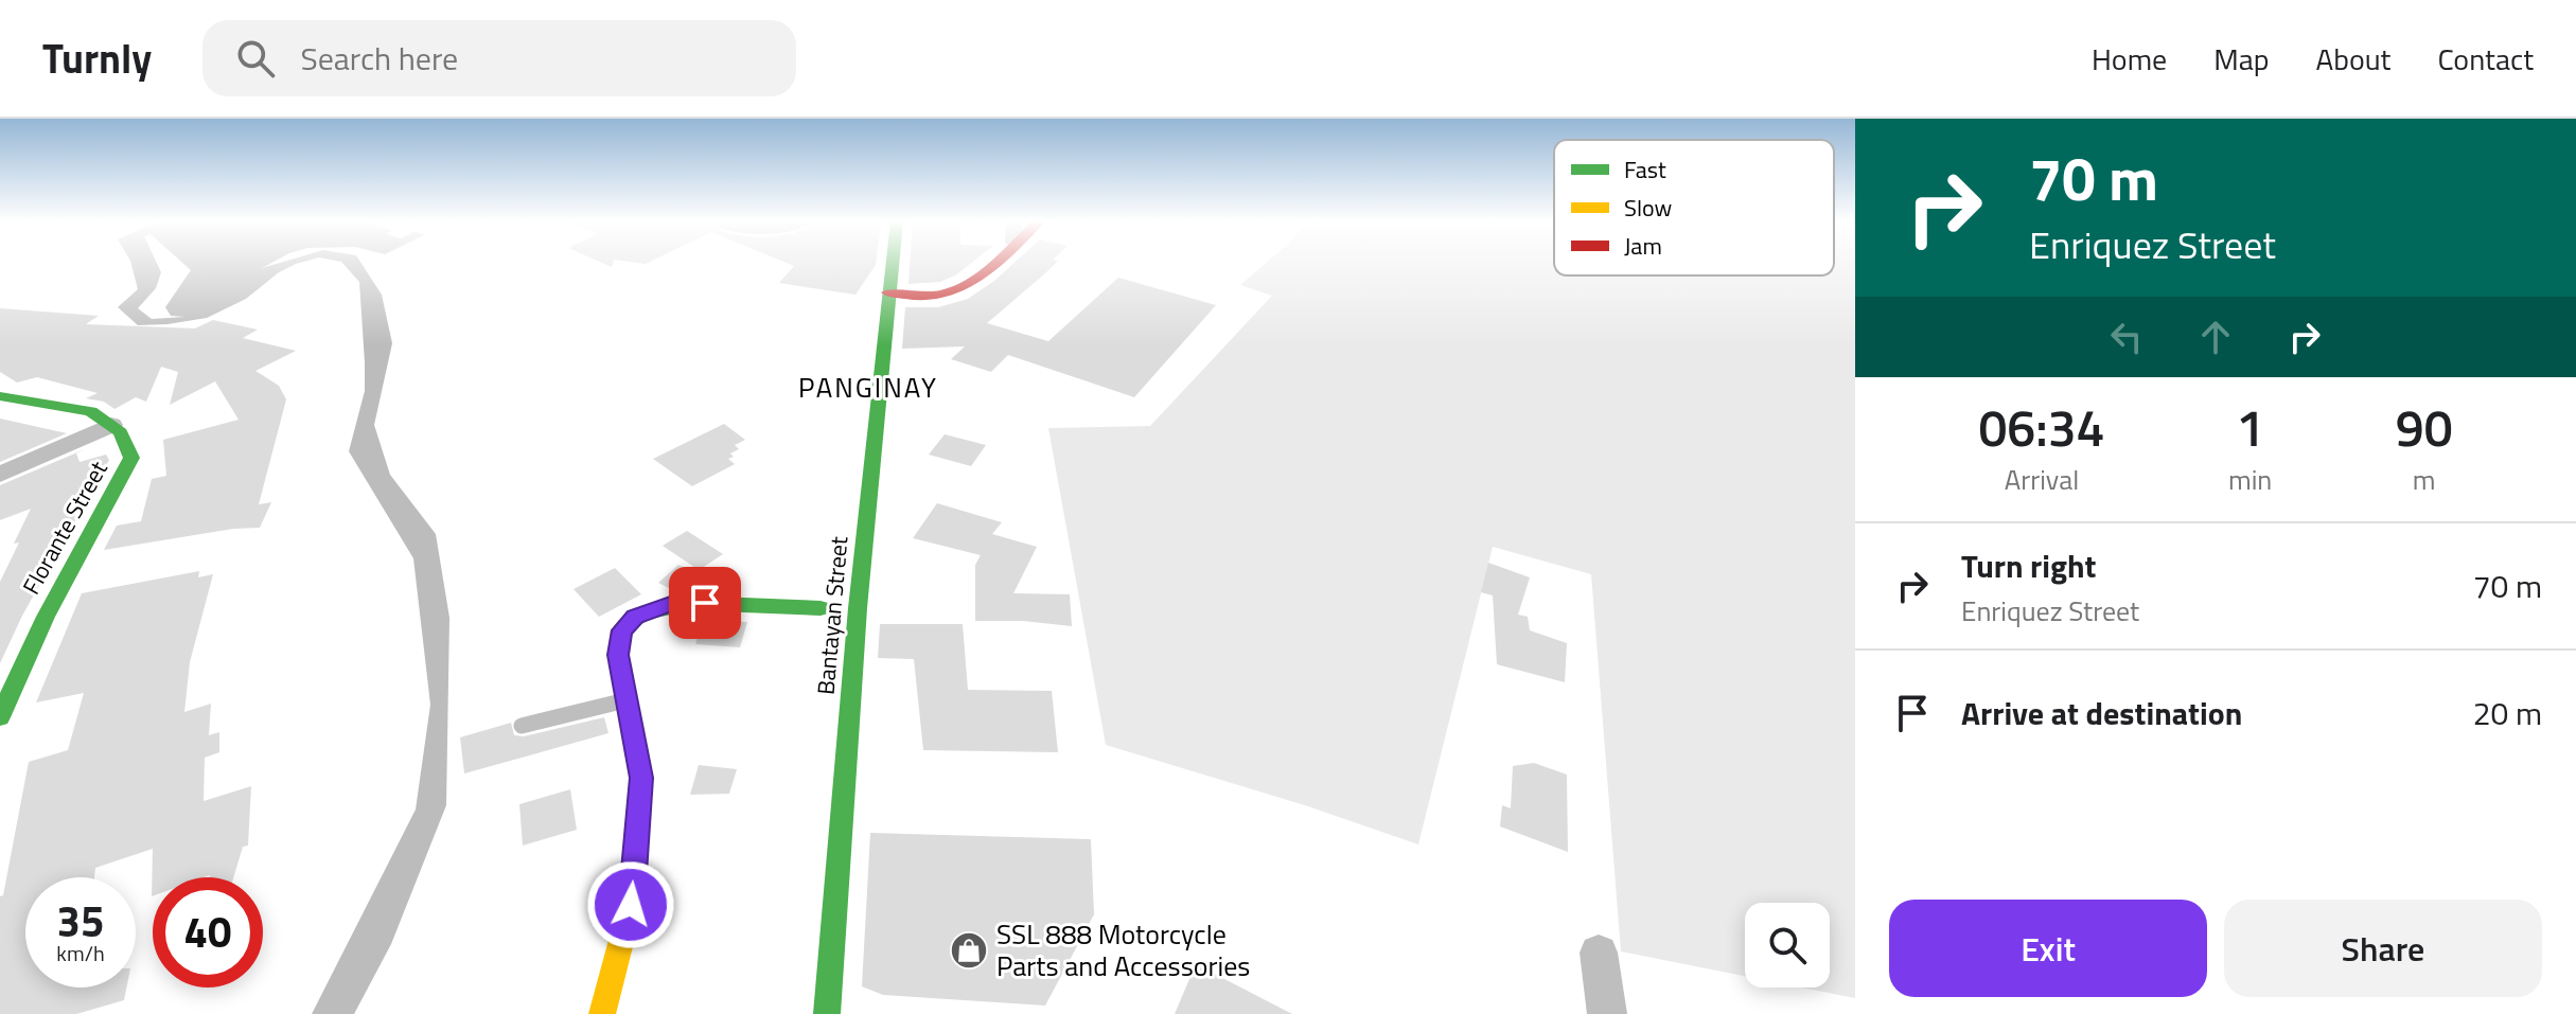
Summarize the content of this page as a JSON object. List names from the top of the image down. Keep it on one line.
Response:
{"streets":{"street":["Florante Street","Bantayan Street"]},"districts":["PANGINAY"],"places":{"shop":["SSL 888 Motorcycle Parts and Accessories"]},"legend":["Fast","Slow","Jam"],"page":{"header":"Turnly","search":"Search here","nav":["Home","Map","About","Contact"],"turn":["70 m","Enriquez Street"],"eta":["06:34","Arrival","1","min","90","m"],"list":[{"name":"Turn right","note":"Enriquez Street","value":"70 m"},{"name":"Arrive at destination","value":"20 m"}],"speed":"35 km/h","limit":"40","buttons":["Exit","Share"]}}
